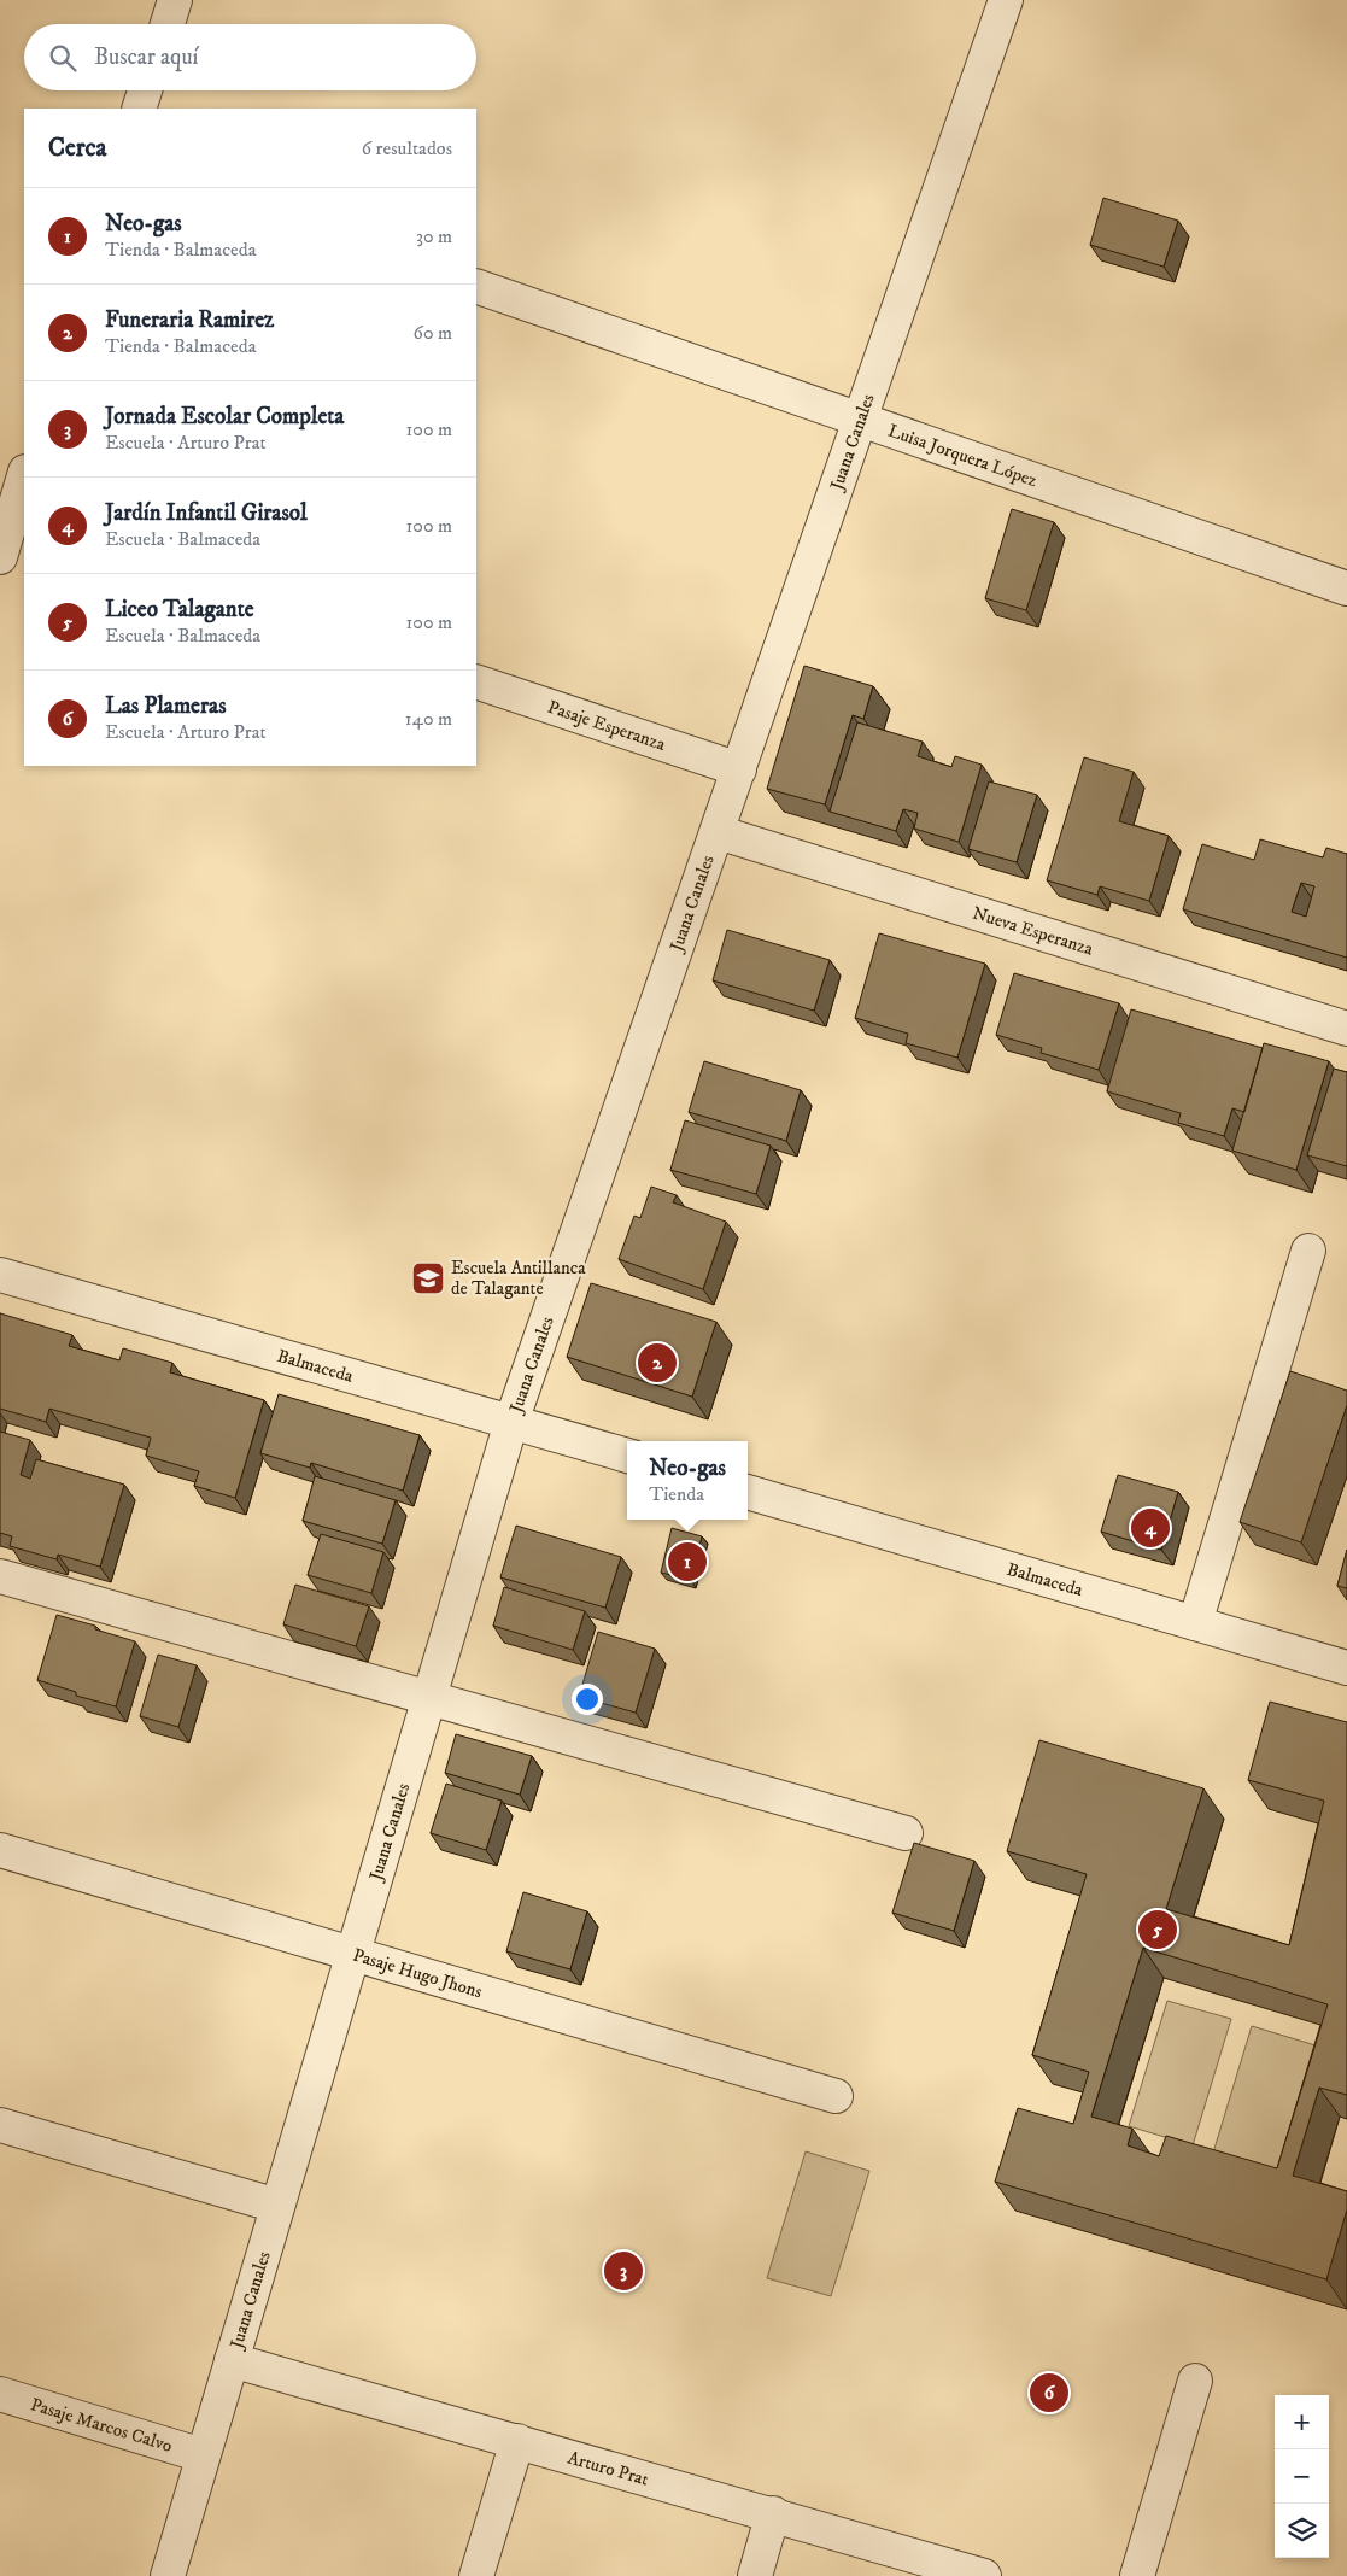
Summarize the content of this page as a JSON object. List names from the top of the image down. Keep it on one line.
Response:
{"streets":{"street":["Juana Canales","Luisa Jorquera López","Pasaje Esperanza","Nueva Esperanza","Balmaceda","Pasaje Hugo Jhons","Pasaje Marcos Calvo","Arturo Prat"]},"crossings":[["Juana Canales","Luisa Jorquera López"],["Juana Canales","Pasaje Esperanza"],["Juana Canales","Nueva Esperanza"],["Juana Canales","Balmaceda"],["Juana Canales","Pasaje Hugo Jhons"],["Juana Canales","Pasaje Marcos Calvo"],["Juana Canales","Arturo Prat"]],"places":{"school or university":["Escuela Antillanca de Talagante"]},"page":{"search":"Buscar aquí","heading":["Cerca","6 resultados"],"list":[{"mark":"1","name":"Neo-gas","note":"Tienda · Balmaceda","value":"30 m"},{"mark":"2","name":"Funeraria Ramirez","note":"Tienda · Balmaceda","value":"60 m"},{"mark":"3","name":"Jornada Escolar Completa","note":"Escuela · Arturo Prat","value":"100 m"},{"mark":"4","name":"Jardín Infantil Girasol","note":"Escuela · Balmaceda","value":"100 m"},{"mark":"5","name":"Liceo Talagante","note":"Escuela · Balmaceda","value":"100 m"},{"mark":"6","name":"Las Plameras","note":"Escuela · Arturo Prat","value":"140 m"}],"pins":["2","4","1","5","3","6"],"popup":["Neo-gas","Tienda"],"map_buttons":["+","−"]}}
